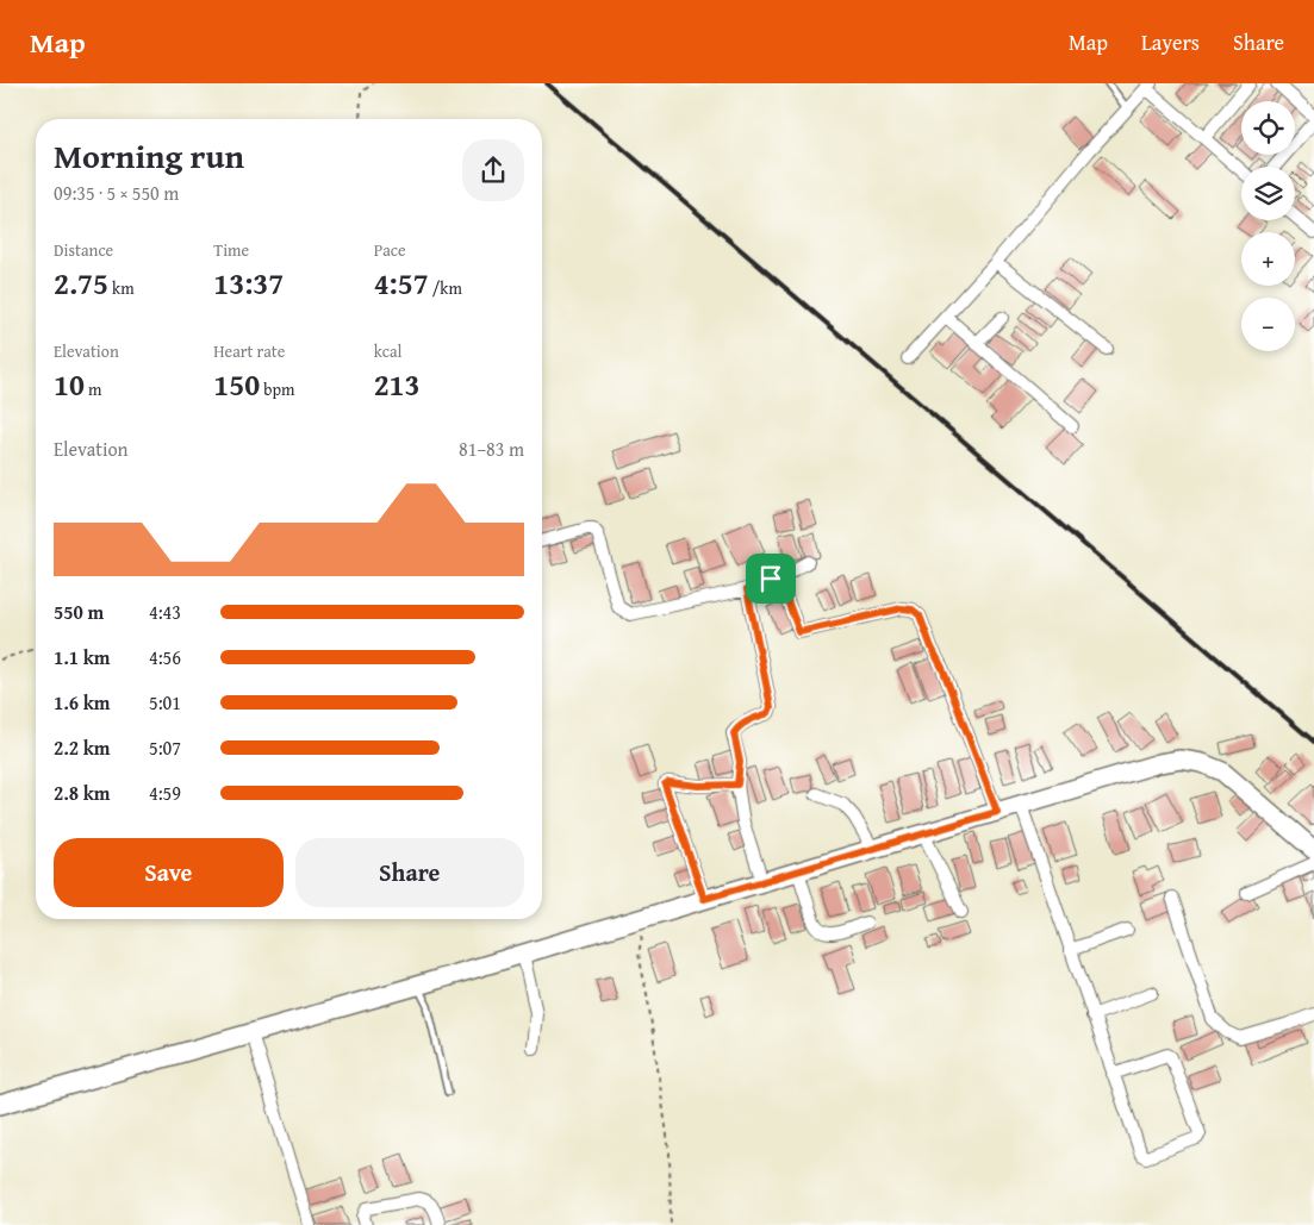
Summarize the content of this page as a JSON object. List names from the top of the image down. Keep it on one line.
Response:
{"page":{"header":"Map","nav":["Map","Layers","Share"],"map_buttons":["+","−"],"heading":["Morning run","09:35 · 5 × 550 m"],"stats":[["Distance","2.75 km"],["Time","13:37"],["Pace","4:57 /km"],["Elevation","10 m"],["Heart rate","150 bpm"],["kcal","213"]],"chart":["Elevation","81–83 m"],"list":[{"name":"550 m","note":"4:43"},{"name":"1.1 km","note":"4:56"},{"name":"1.6 km","note":"5:01"},{"name":"2.2 km","note":"5:07"},{"name":"2.8 km","note":"4:59"}],"buttons":["Save","Share"]}}
